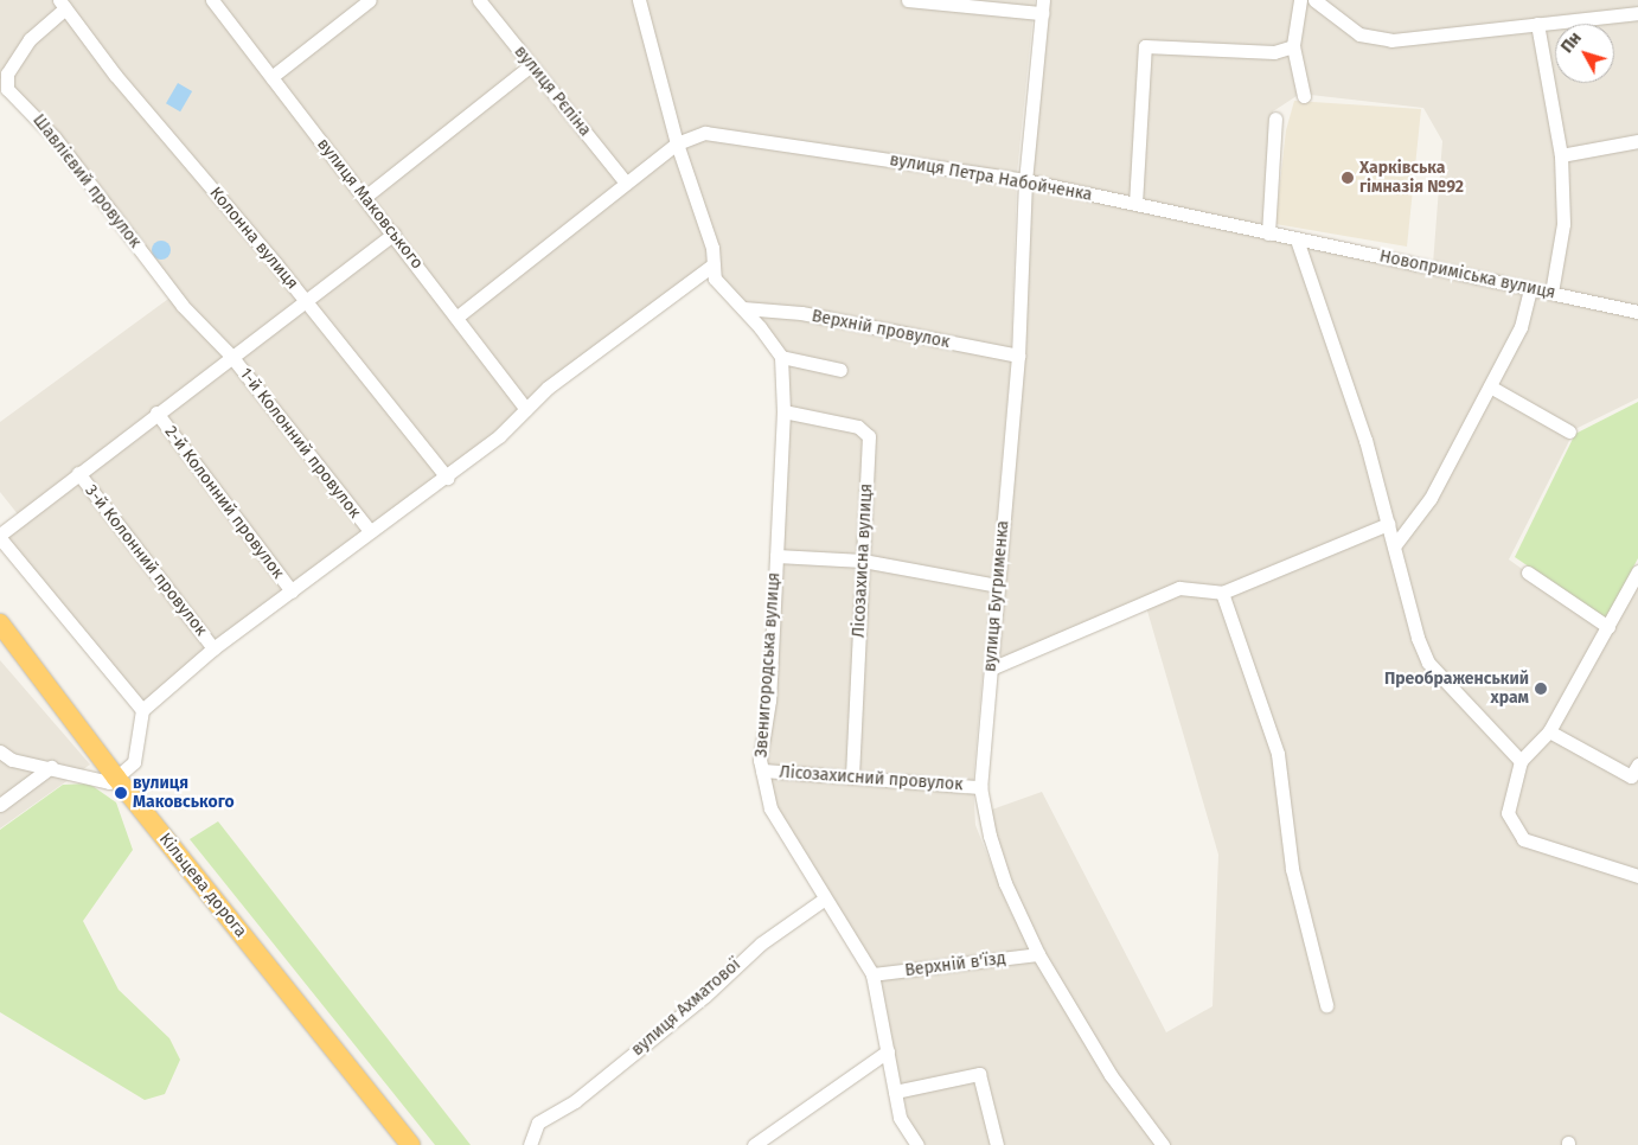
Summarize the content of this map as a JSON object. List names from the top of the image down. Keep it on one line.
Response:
{"streets":{"highway":["Кільцева дорога"],"street":["вулиця Рєпіна","вулиця Петра Набойченка","Шавлієвий провулок","вулиця Маковського","Колонна вулиця","Новоприміська вулиця","Верхній провулок","1-й Колонний провулок","2-й Колонний провулок","3-й Колонний провулок","Лісозахисна вулиця","вулиця Бугрименка","Звенигородська вулиця","Лісозахисний провулок","Верхній в'їзд","вулиця Ахматової"]},"crossings":[["вулиця Рєпіна","вулиця Петра Набойченка"],["вулиця Петра Набойченка","вулиця Маковського"],["вулиця Петра Набойченка","Новоприміська вулиця"],["вулиця Петра Набойченка","вулиця Бугрименка"],["Шавлієвий провулок","Колонна вулиця"],["Шавлієвий провулок","1-й Колонний провулок"],["Верхній провулок","вулиця Бугрименка"],["Лісозахисна вулиця","Звенигородська вулиця"],["Лісозахисна вулиця","Лісозахисний провулок"],["вулиця Бугрименка","Лісозахисний провулок"],["вулиця Бугрименка","Верхній в'їзд"],["Звенигородська вулиця","Лісозахисний провулок"],["Звенигородська вулиця","Верхній в'їзд"],["Звенигородська вулиця","вулиця Ахматової"]],"places":["Харківська гімназія №92","Преображенський храм","вулиця Маковського"],"north":"top left"}
